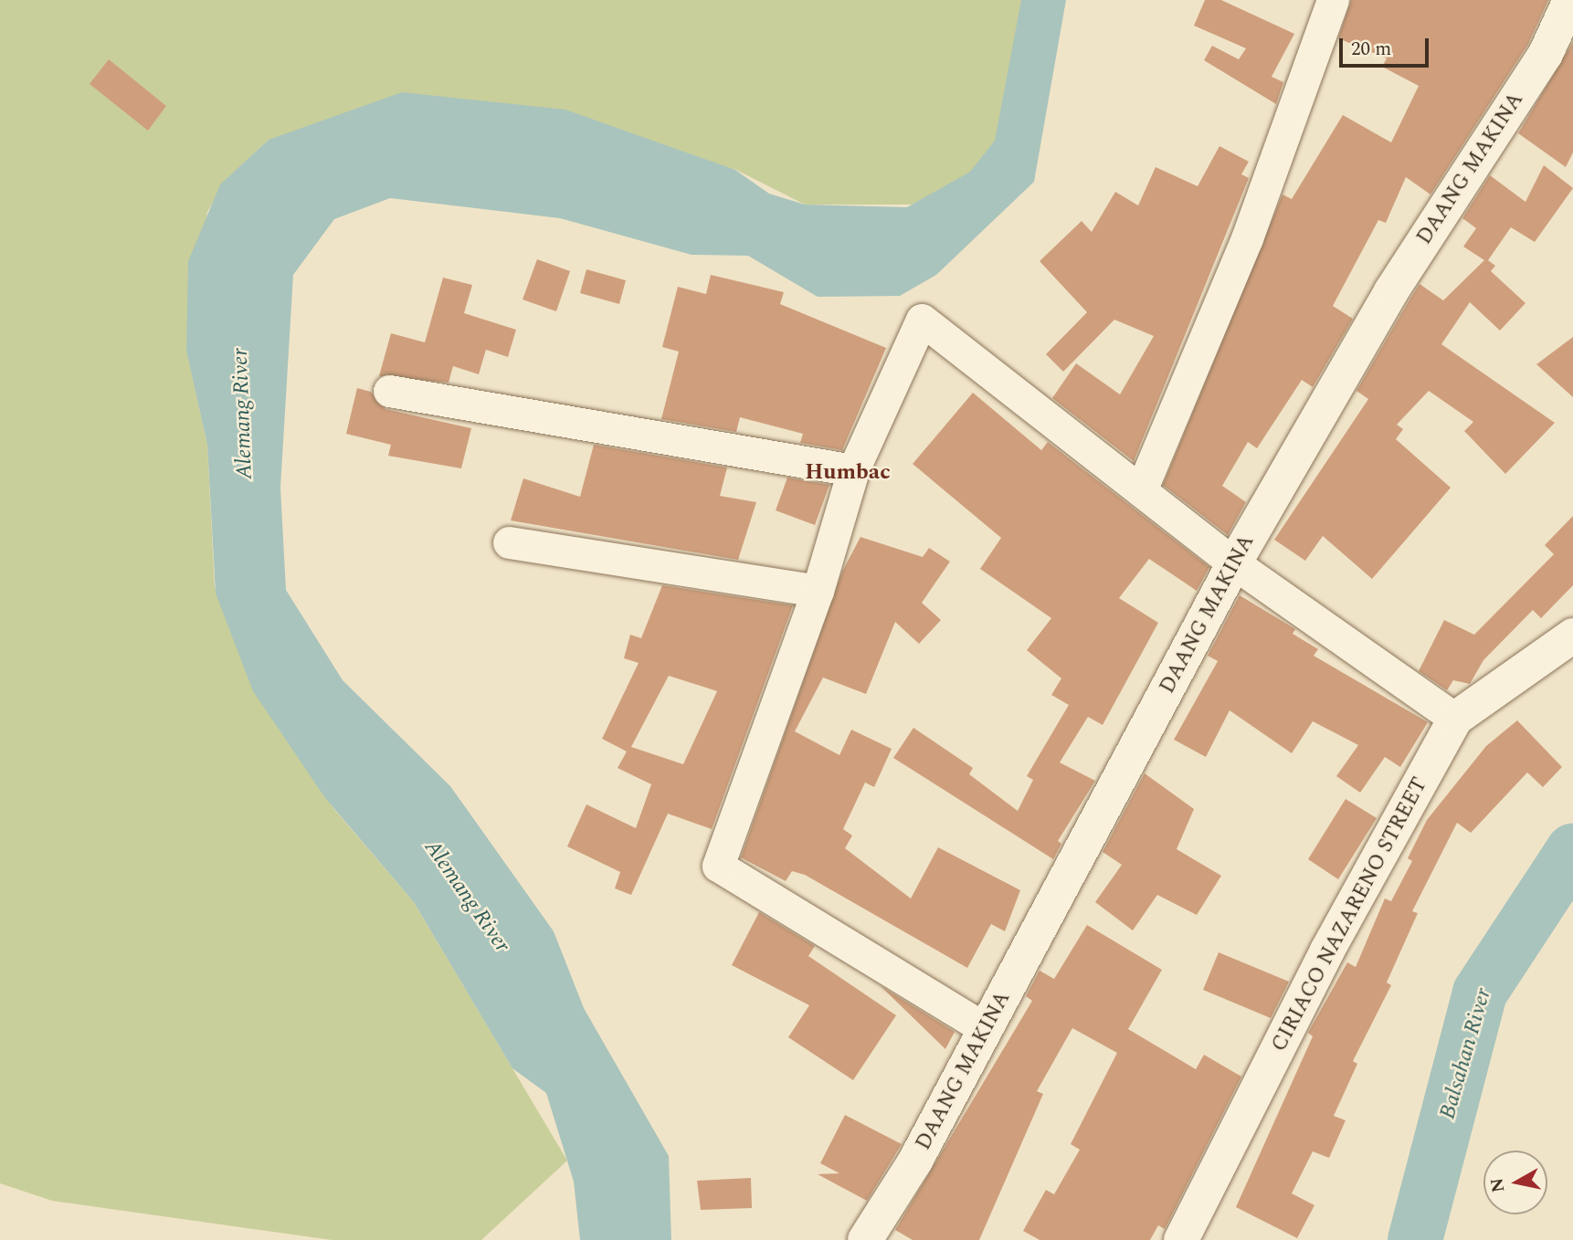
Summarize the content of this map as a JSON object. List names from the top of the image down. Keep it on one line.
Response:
{"streets":{"street":["DAANG MAKINA","CIRIACO NAZARENO STREET"]},"districts":["Humbac"],"water":["Alemang River","Balsahan River"],"scale_bar":"20 m","north":"left"}
